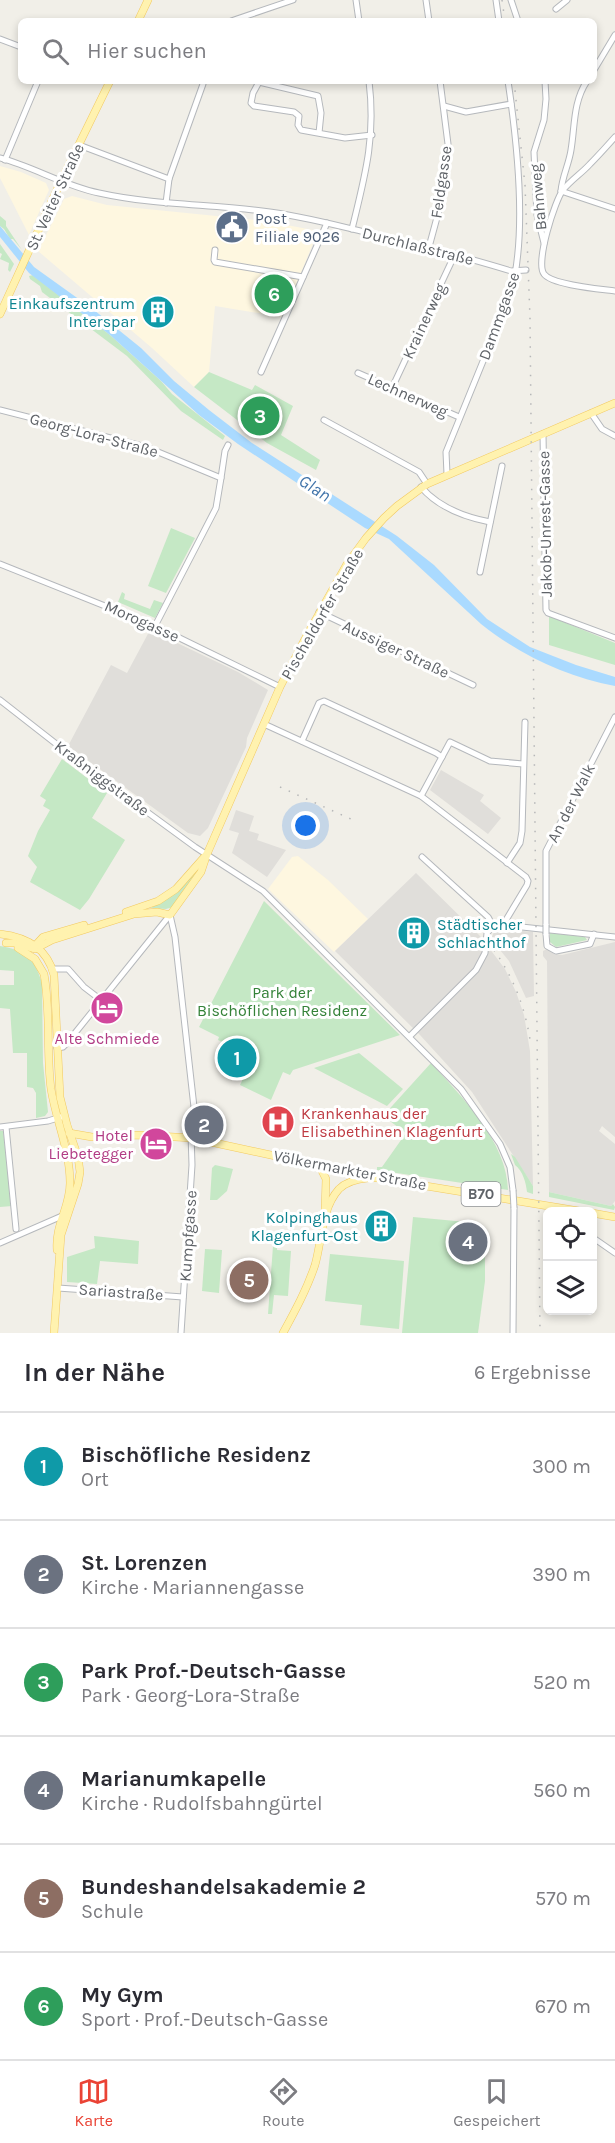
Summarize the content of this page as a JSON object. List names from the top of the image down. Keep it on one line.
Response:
{"streets":{"main road":["St. Veiter Straße","Pischeldorfer Straße","Völkermarkter Straße","B70"],"street":["Feldgasse","Bahnweg","Durchlaßstraße","Dammgasse","Krainerweg","Lechnerweg","Georg-Lora-Straße","Jakob-Unrest-Gasse","Morogasse","Aussiger Straße","Kraßniggstraße","An der Walk","Kumpfgasse","Sariastraße"]},"crossings":[["Feldgasse","Durchlaßstraße"],["St. Veiter Straße","Durchlaßstraße"],["Durchlaßstraße","Dammgasse"],["Durchlaßstraße","Krainerweg"],["Dammgasse","Lechnerweg"],["Dammgasse","Pischeldorfer Straße"],["Krainerweg","Lechnerweg"],["Jakob-Unrest-Gasse","Pischeldorfer Straße"],["Pischeldorfer Straße","Morogasse"],["Pischeldorfer Straße","Aussiger Straße"],["Pischeldorfer Straße","Kraßniggstraße"],["Pischeldorfer Straße","Kumpfgasse"],["Völkermarkter Straße","B70"],["Völkermarkter Straße","Kumpfgasse"],["Kumpfgasse","Sariastraße"]],"water":["Glan"],"parks":["Park der Bischöflichen Residenz"],"places":{"public building":["Post Filiale 9026"],"building":["Einkaufszentrum Interspar","Städtischer Schlachthof","Kolpinghaus Klagenfurt-Ost"],"hotel":["Alte Schmiede","Hotel Liebetegger"],"hospital":["Krankenhaus der Elisabethinen Klagenfurt"]},"page":{"search":"Hier suchen","pins":["6","3","1","2","4","5"],"heading":["In der Nähe","6 Ergebnisse"],"list":[{"mark":"1","name":"Bischöfliche Residenz","note":"Ort","value":"300 m"},{"mark":"2","name":"St. Lorenzen","note":"Kirche · Mariannengasse","value":"390 m"},{"mark":"3","name":"Park Prof.-Deutsch-Gasse","note":"Park · Georg-Lora-Straße","value":"520 m"},{"mark":"4","name":"Marianumkapelle","note":"Kirche · Rudolfsbahngürtel","value":"560 m"},{"mark":"5","name":"Bundeshandelsakademie 2","note":"Schule","value":"570 m"},{"mark":"6","name":"My Gym","note":"Sport · Prof.-Deutsch-Gasse","value":"670 m"}],"nav":["Karte","Route","Gespeichert"]}}
